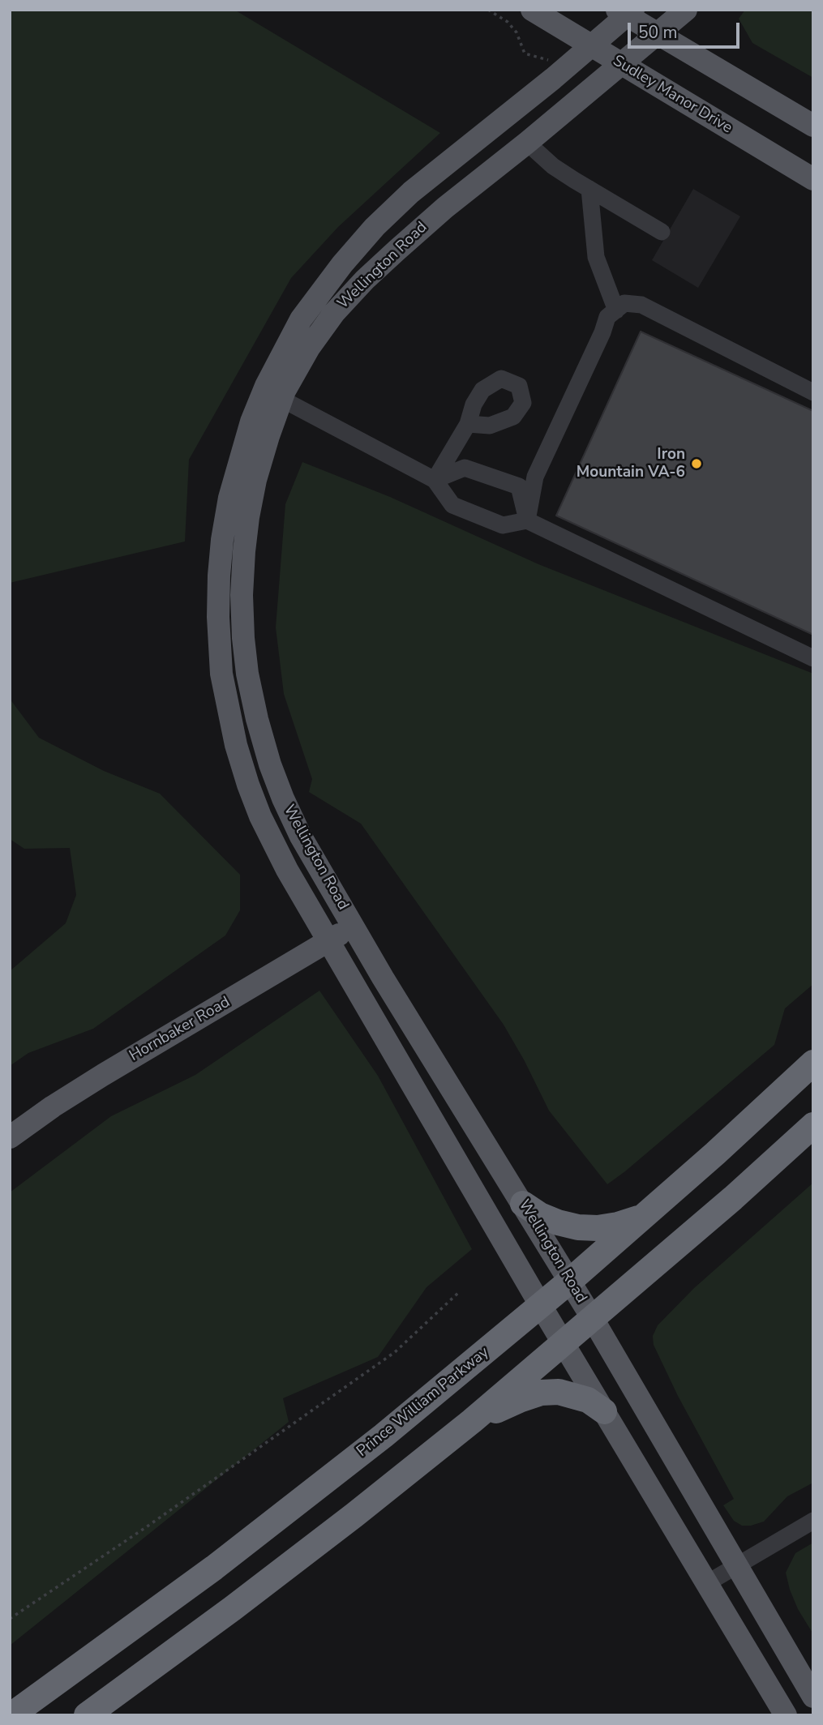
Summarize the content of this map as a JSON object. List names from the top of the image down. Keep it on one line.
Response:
{"streets":{"highway":["Prince William Parkway"],"main road":["Sudley Manor Drive","Wellington Road","Hornbaker Road"]},"crossings":[["Sudley Manor Drive","Wellington Road"],["Wellington Road","Hornbaker Road"],["Wellington Road","Prince William Parkway"]],"places":["Iron Mountain VA-6"],"scale_bar":"50 m"}
